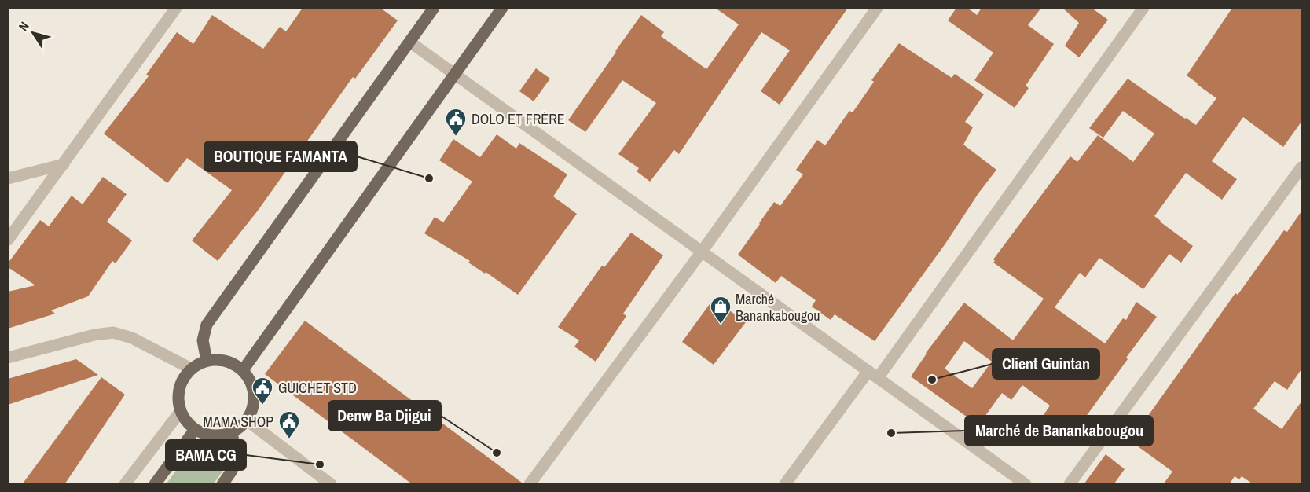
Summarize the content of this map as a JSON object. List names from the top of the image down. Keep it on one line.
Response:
{"places":{"public building":["DOLO ET FRÈRE","GUICHET STD","MAMA SHOP"],"other":["BOUTIQUE FAMANTA","Client Guintan","Marché de Banankabougou","Denw Ba Djigui","BAMA CG"],"shop":["Marché Banankabougou"]},"north":"top left"}
